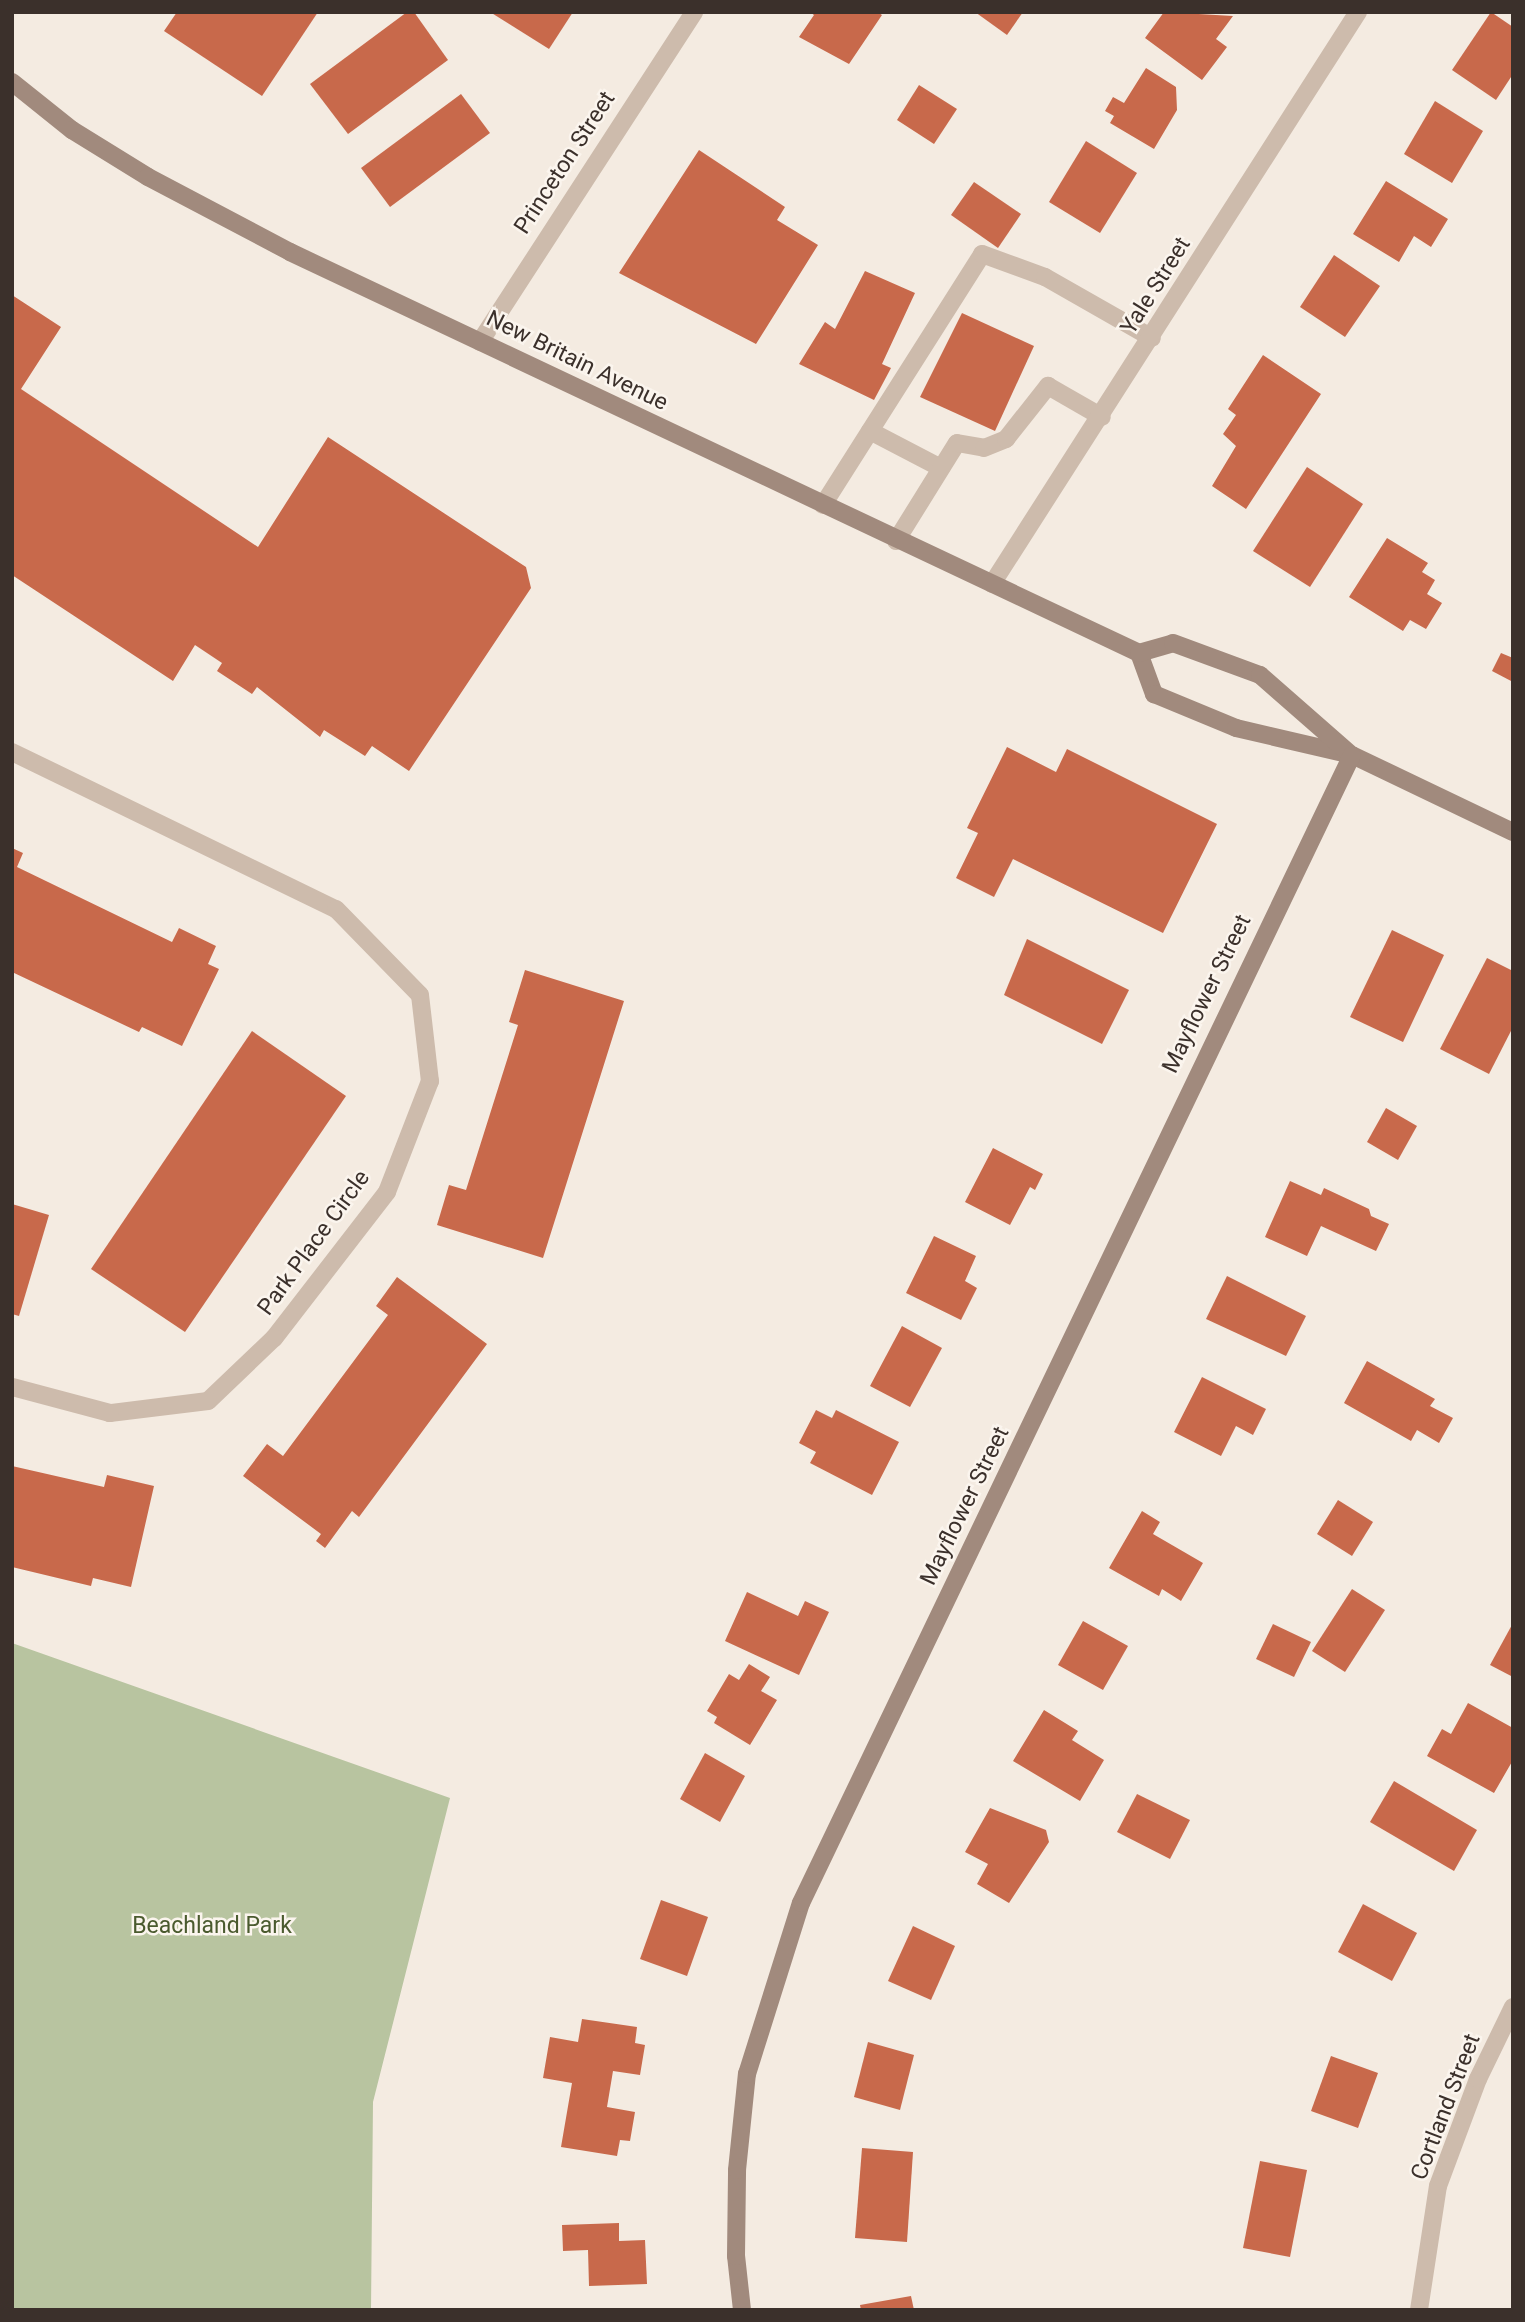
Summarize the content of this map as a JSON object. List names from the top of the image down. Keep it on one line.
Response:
{"streets":{"main road":["New Britain Avenue","Mayflower Street"],"street":["Princeton Street","Yale Street","Park Place Circle","Cortland Street"]},"crossings":[["Princeton Street","New Britain Avenue"],["Yale Street","New Britain Avenue"]],"parks":["Beachland Park"]}
